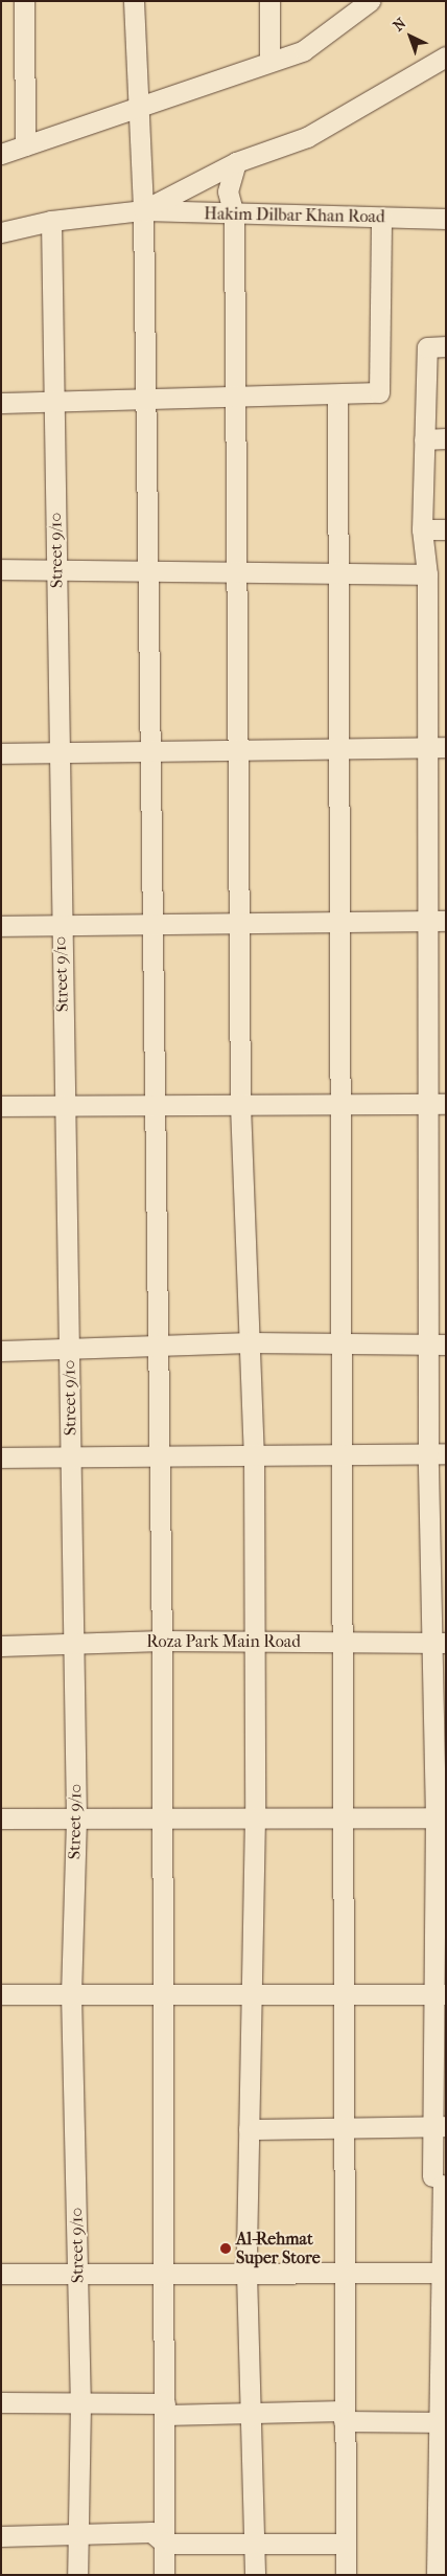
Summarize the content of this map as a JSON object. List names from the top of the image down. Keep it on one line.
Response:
{"streets":{"street":["Hakim Dilbar Khan Road","Street 9/10","Roza Park Main Road"]},"crossings":[["Street 9/10","Roza Park Main Road"]],"places":["Al-Rehmat Super Store"],"north":"top left"}
